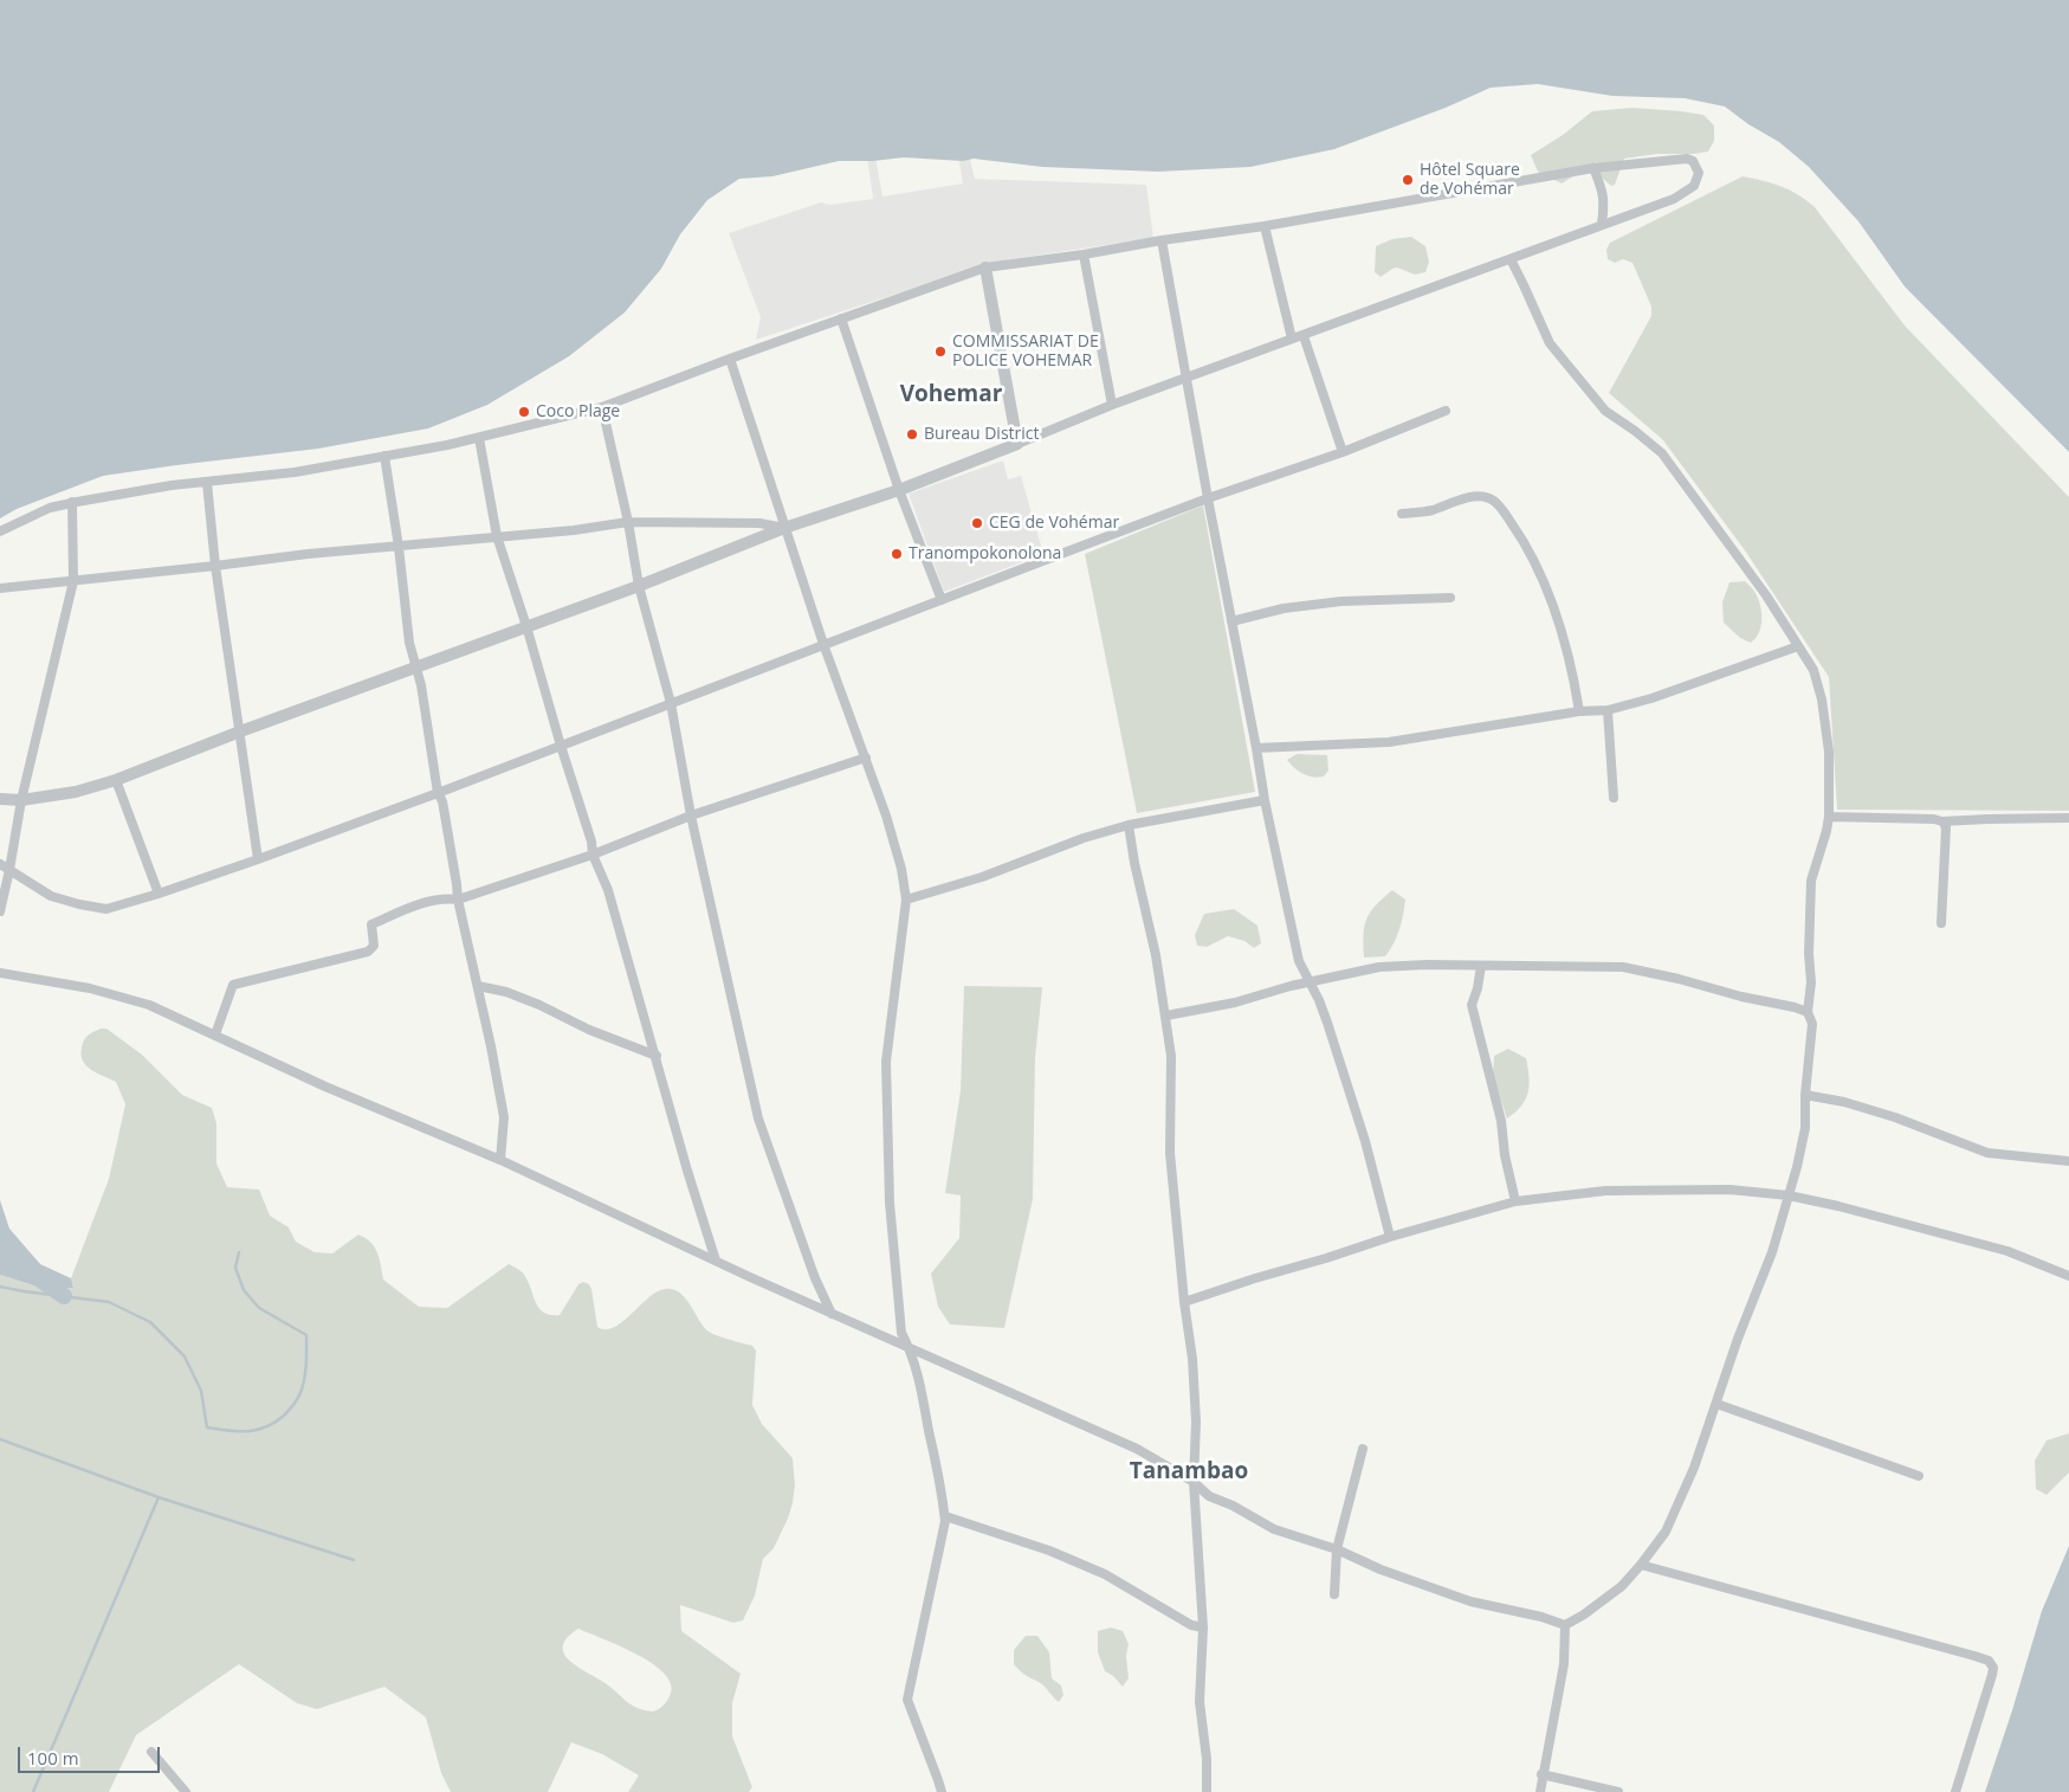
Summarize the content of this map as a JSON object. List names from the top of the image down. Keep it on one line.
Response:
{"districts":["Vohemar","Tanambao"],"places":["Hôtel Square de Vohémar","COMMISSARIAT DE POLICE VOHEMAR","Coco Plage","Bureau District","CEG de Vohémar","Tranompokonolona"],"scale_bar":"100 m"}
